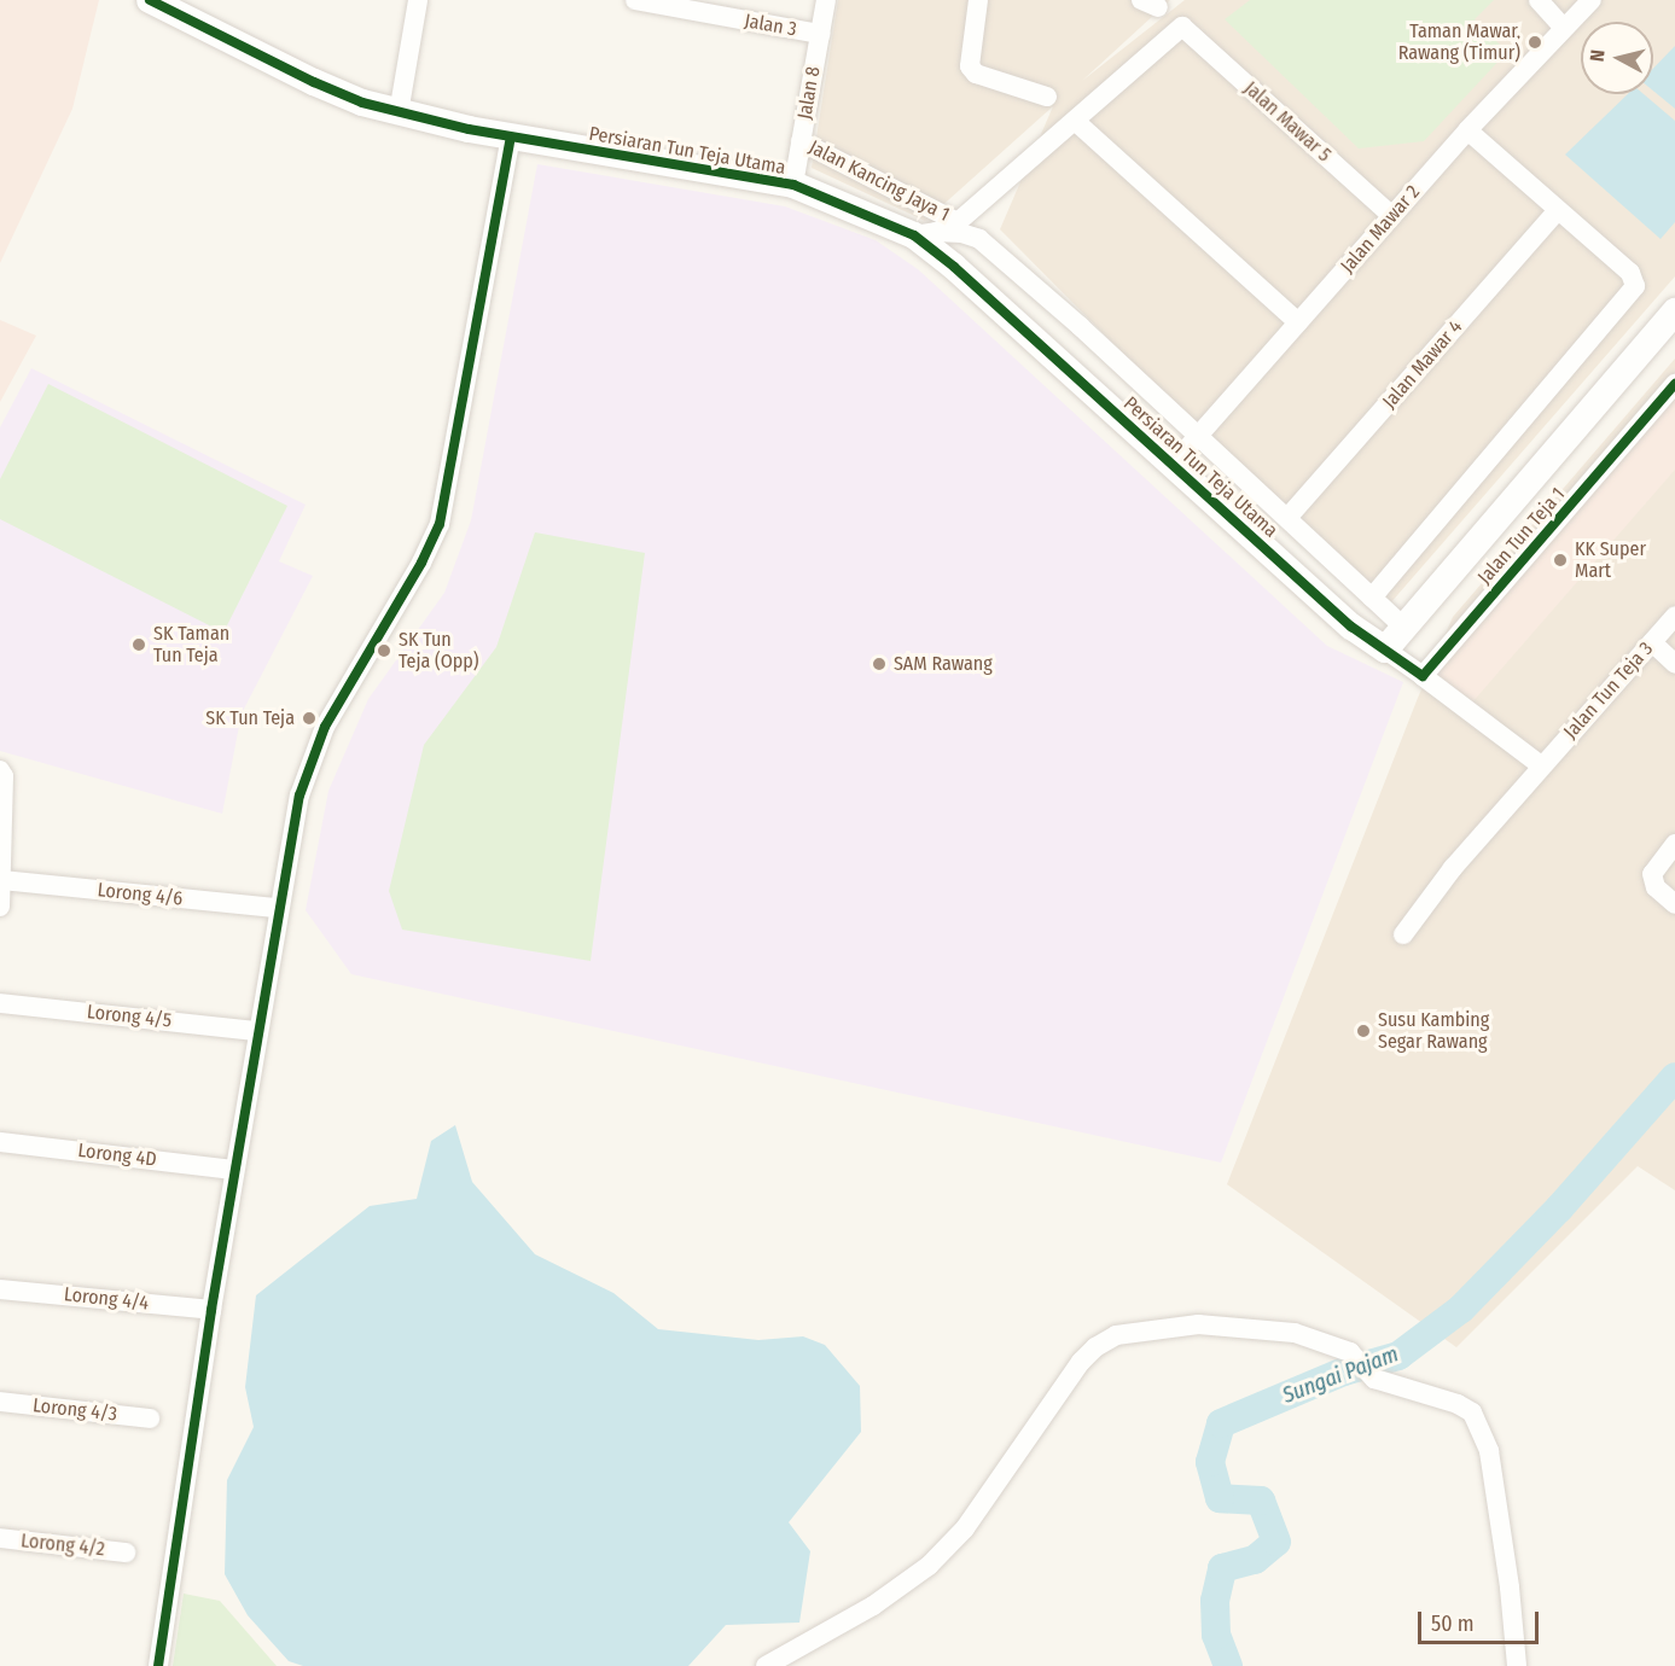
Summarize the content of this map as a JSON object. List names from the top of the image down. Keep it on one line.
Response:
{"streets":{"street":["Jalan 3","Jalan 8","Jalan Mawar 5","Persiaran Tun Teja Utama","Jalan Kancing Jaya 1","Jalan Mawar 2","Jalan Mawar 4","Jalan Tun Teja 1","Jalan Tun Teja 3","Lorong 4/6","Lorong 4/5","Lorong 4D","Lorong 4/4","Lorong 4/3","Lorong 4/2"]},"crossings":[["Jalan 3","Jalan 8"],["Jalan 8","Persiaran Tun Teja Utama"],["Jalan 8","Jalan Kancing Jaya 1"],["Jalan Mawar 5","Jalan Mawar 2"],["Persiaran Tun Teja Utama","Jalan Mawar 2"],["Jalan Kancing Jaya 1","Jalan Mawar 2"],["Jalan Kancing Jaya 1","Jalan Mawar 4"]],"water":["Sungai Pajam"],"places":["Taman Mawar, Rawang (Timur)","KK Super Mart","SK Taman Tun Teja","SK Tun Teja (Opp)","SAM Rawang","SK Tun Teja","Susu Kambing Segar Rawang"],"scale_bar":"50 m","north":"left"}
